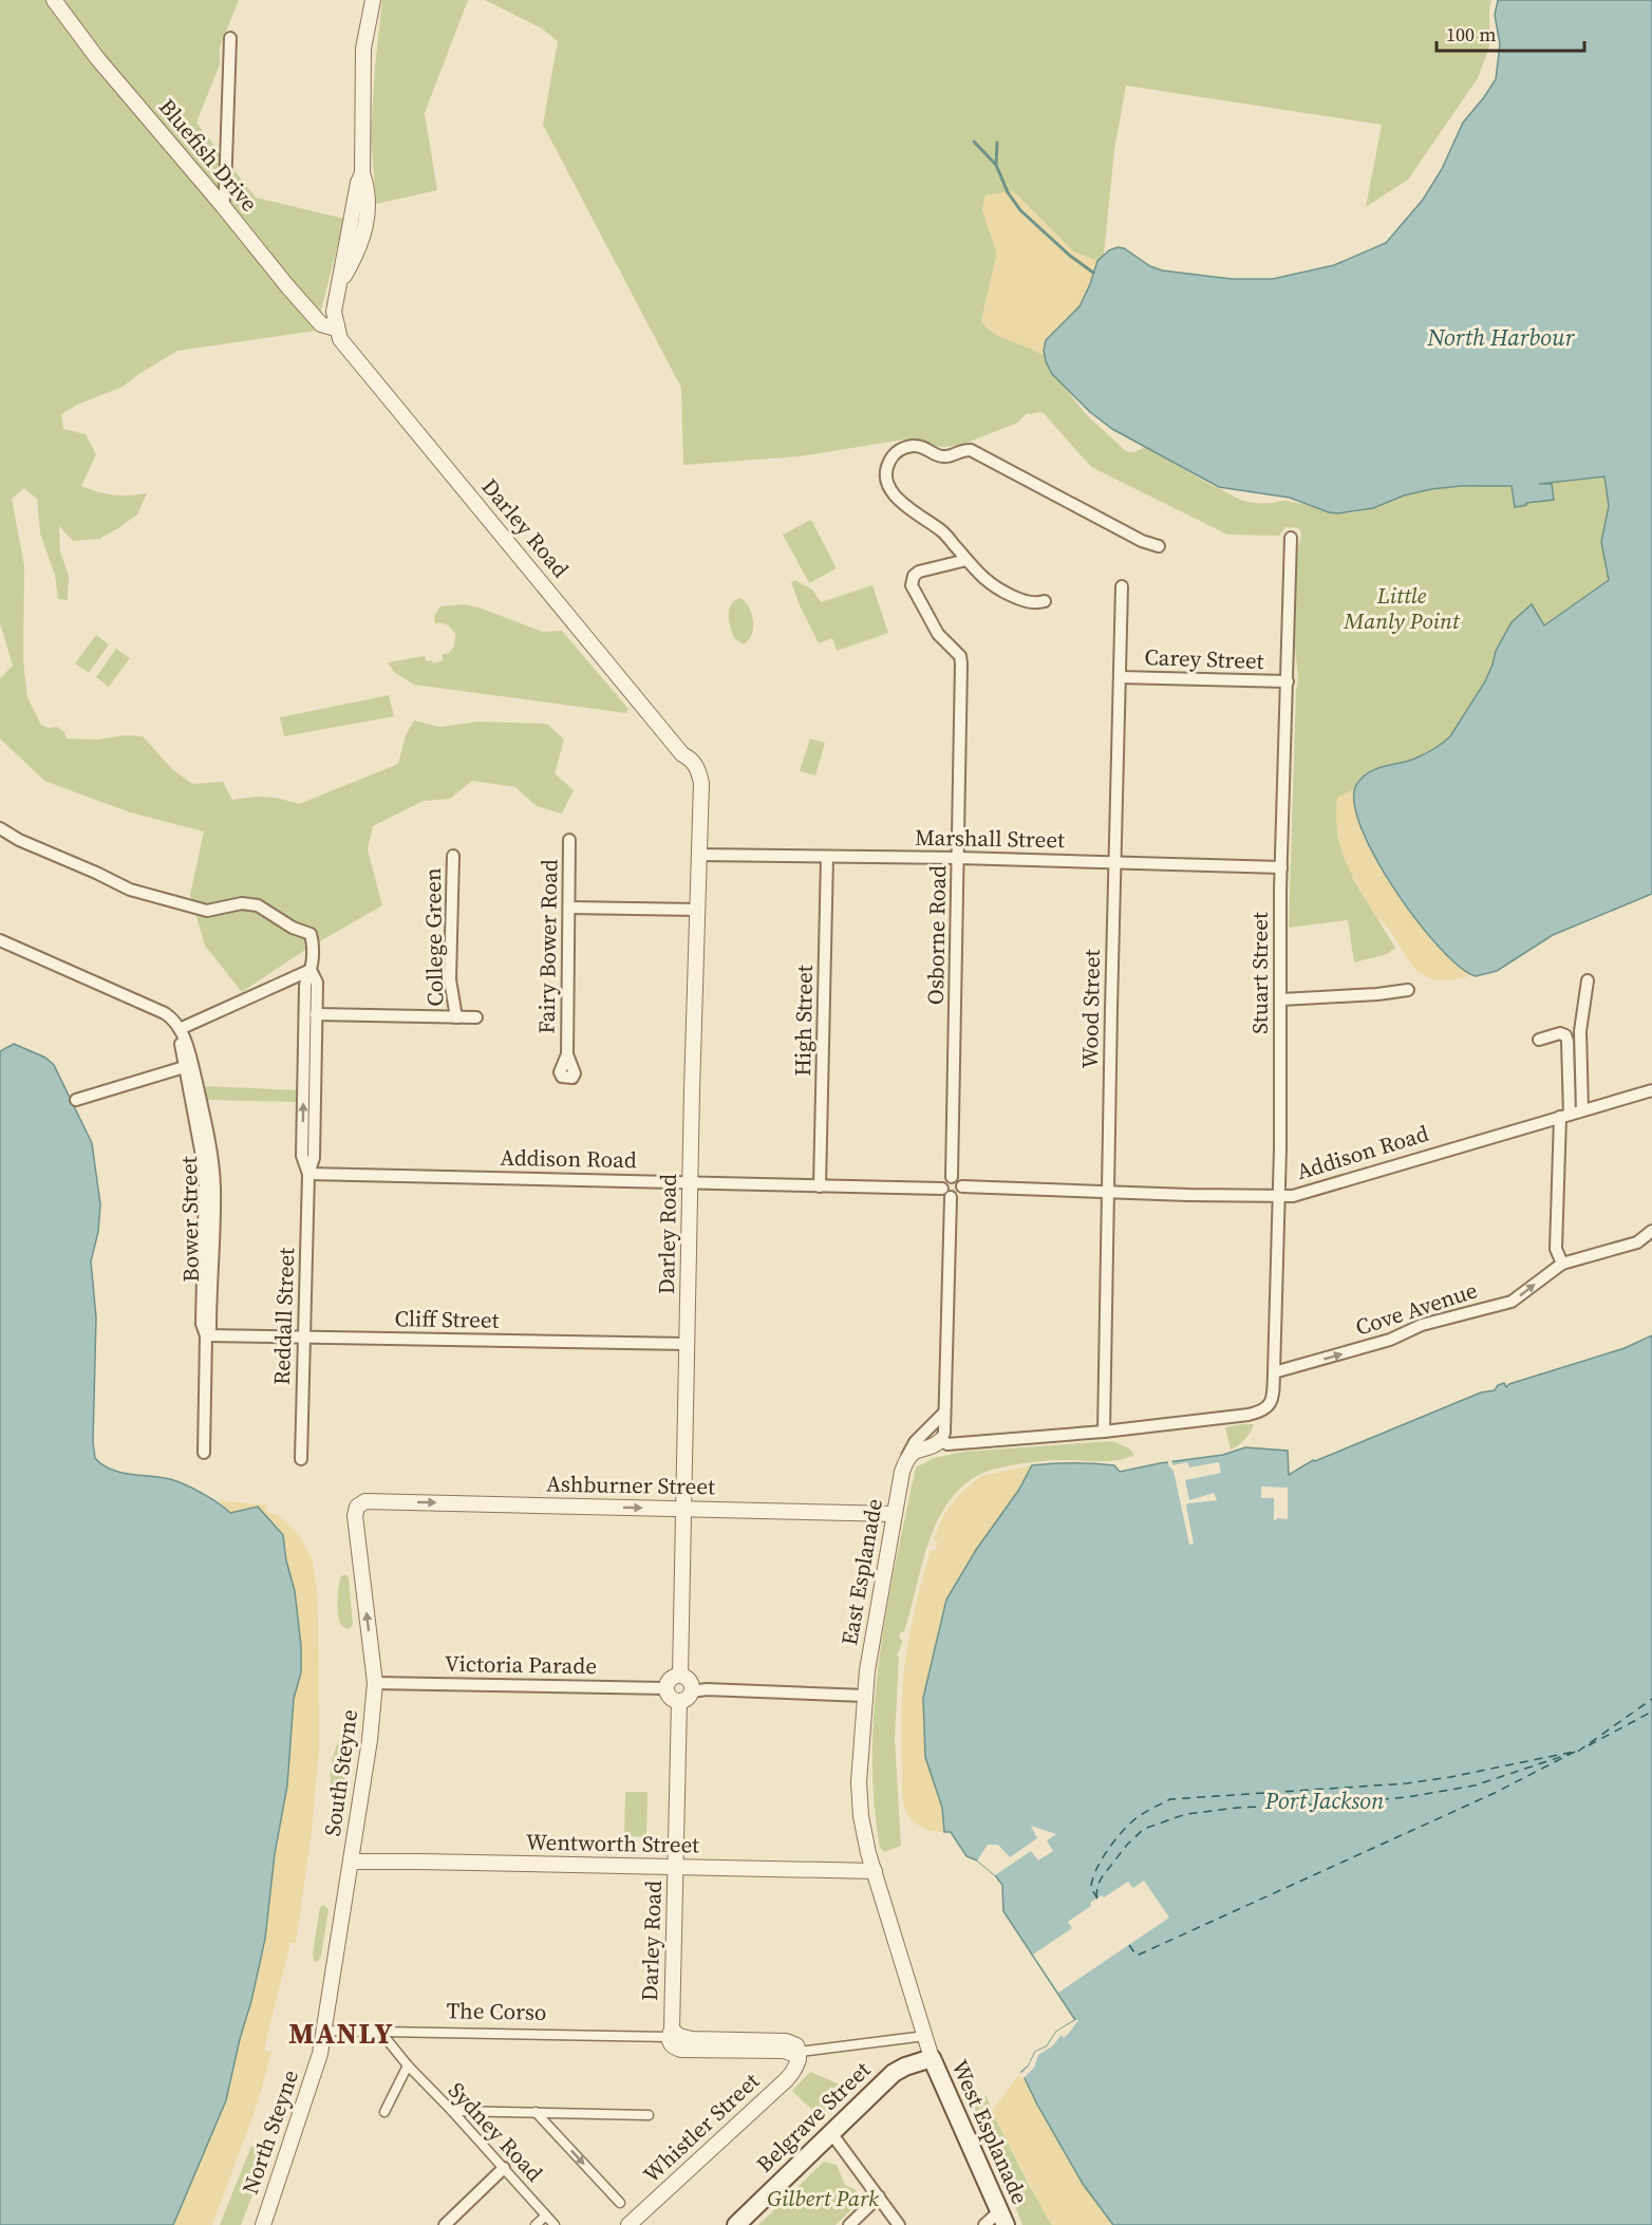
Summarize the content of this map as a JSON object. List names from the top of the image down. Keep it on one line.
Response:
{"streets":{"main road":["Belgrave Street","West Esplanade"],"street":["Bluefish Drive","Darley Road","Carey Street","Marshall Street","Osborne Road","College Green","Fairy Bower Road","Stuart Street","Wood Street","High Street","Addison Road","Bower Street","Cove Avenue","Reddall Street","Cliff Street","Ashburner Street","East Esplanade","Victoria Parade","South Steyne","Wentworth Street","The Corso","Whistler Street","North Steyne","Sydney Road"]},"crossings":[["Bluefish Drive","Darley Road"],["Darley Road","Marshall Street"],["Darley Road","Addison Road"],["Darley Road","Cliff Street"],["Darley Road","Ashburner Street"],["Darley Road","Victoria Parade"],["Darley Road","Wentworth Street"],["Darley Road","The Corso"],["Carey Street","Stuart Street"],["Carey Street","Wood Street"],["Marshall Street","Osborne Road"],["Marshall Street","Stuart Street"],["Marshall Street","Wood Street"],["Marshall Street","High Street"],["Osborne Road","Addison Road"],["Stuart Street","Wood Street"],["Stuart Street","Addison Road"],["Stuart Street","Cove Avenue"],["Wood Street","Addison Road"],["High Street","Addison Road"],["Addison Road","Reddall Street"],["Bower Street","Cliff Street"],["Reddall Street","Cliff Street"],["Ashburner Street","East Esplanade"],["Ashburner Street","South Steyne"],["East Esplanade","Wentworth Street"],["East Esplanade","The Corso"],["East Esplanade","Belgrave Street"],["East Esplanade","West Esplanade"],["Victoria Parade","South Steyne"],["South Steyne","Wentworth Street"],["South Steyne","The Corso"],["South Steyne","North Steyne"],["The Corso","Whistler Street"],["The Corso","Sydney Road"],["Belgrave Street","West Esplanade"]],"one_way":["Cove Avenue","Ashburner Street"],"districts":["MANLY"],"water":["North Harbour","Port Jackson"],"parks":["Little Manly Point","Gilbert Park"],"scale_bar":"100 m"}
